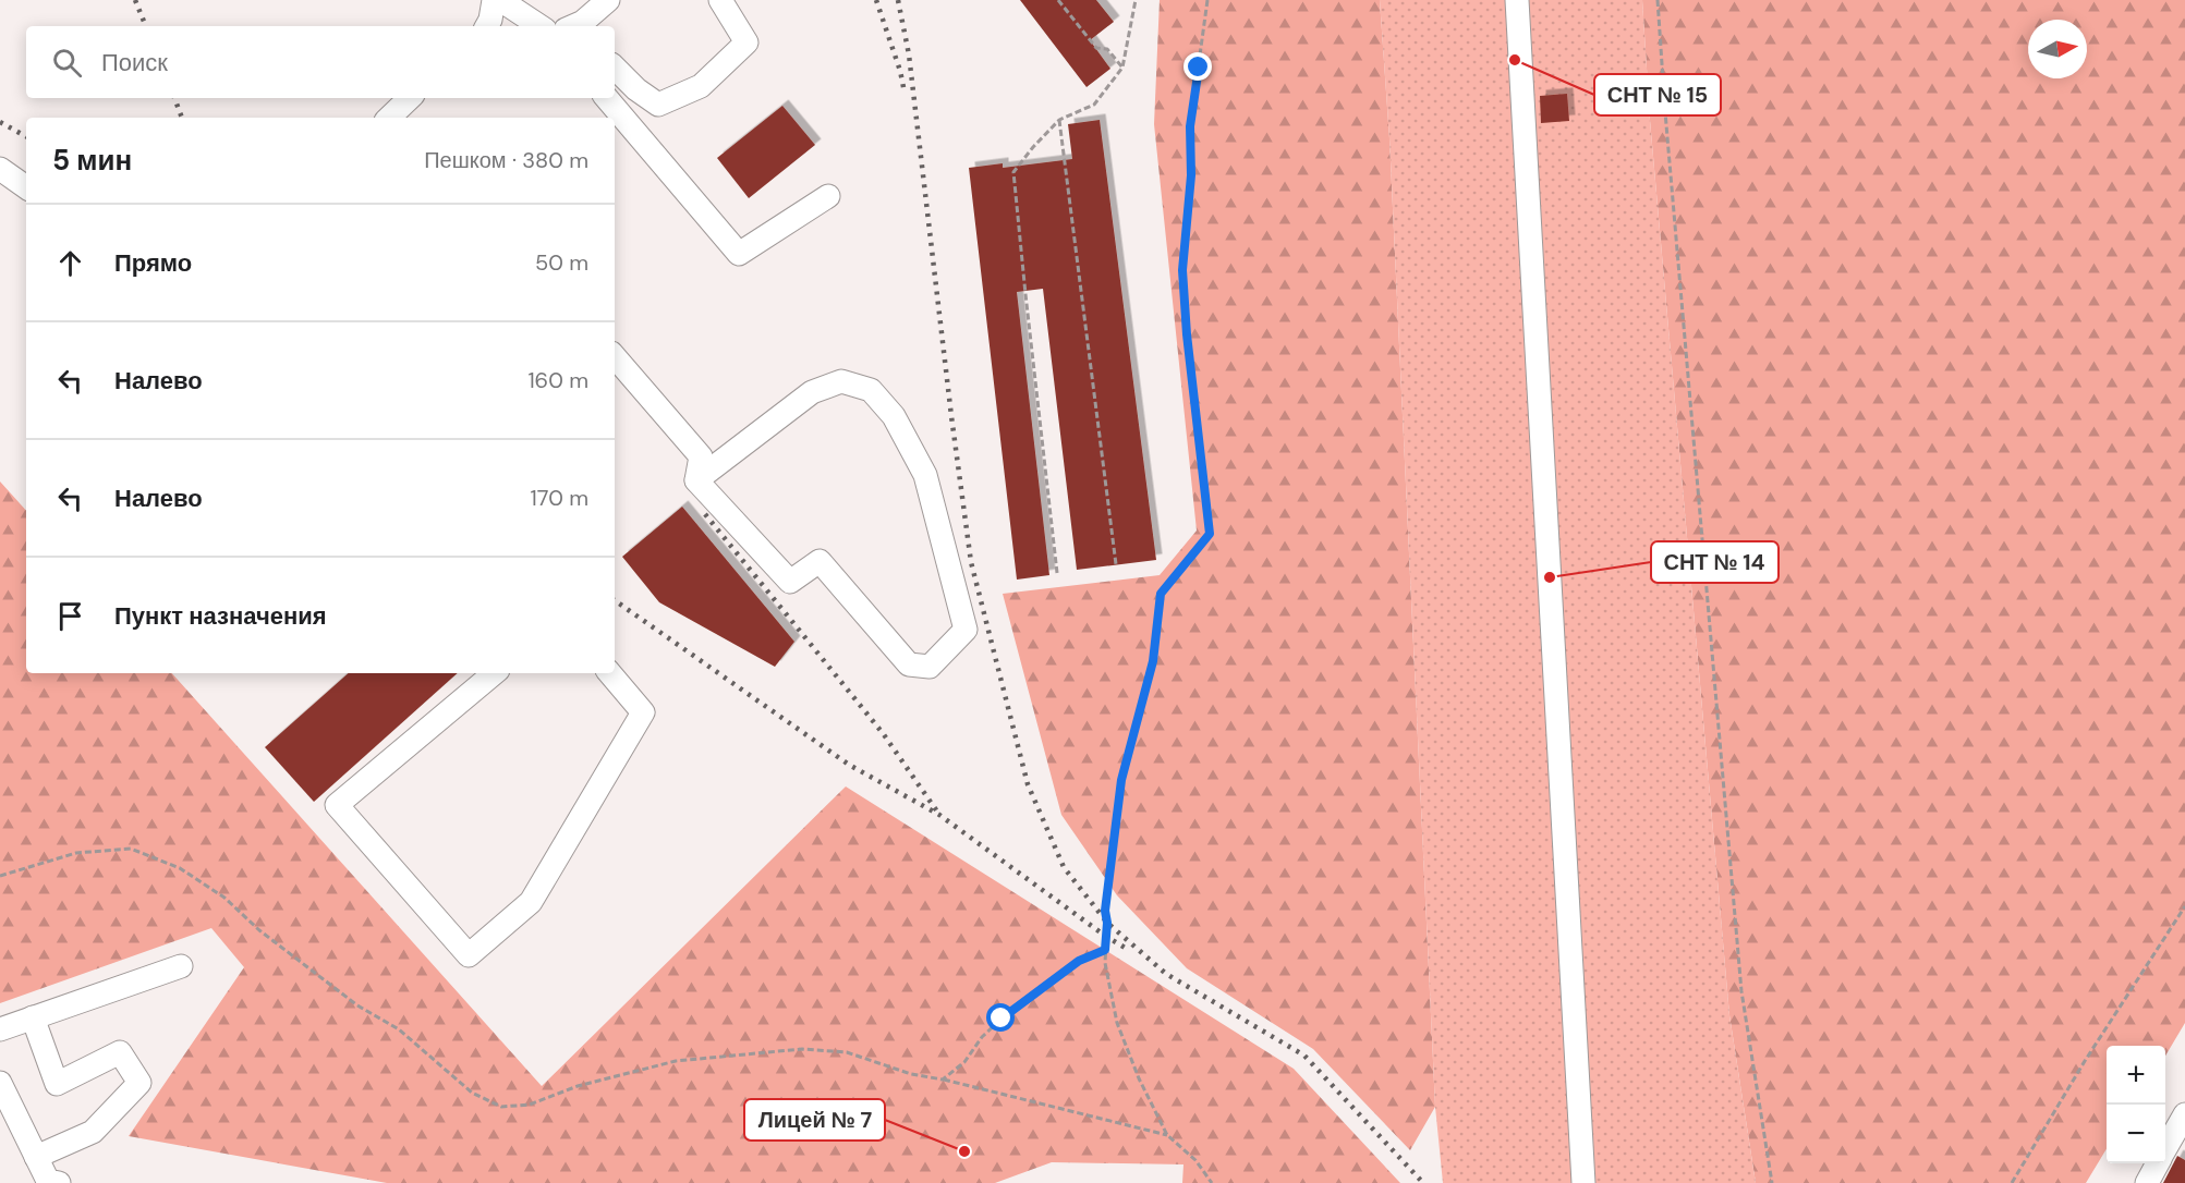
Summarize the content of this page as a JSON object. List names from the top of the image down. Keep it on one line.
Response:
{"places":["СНТ № 15","СНТ № 14","Лицей № 7"],"north":"right","page":{"search":"Поиск","heading":["5 мин","Пешком · 380 m"],"list":[["Прямо","50 m"],["Налево","160 m"],["Налево","170 m"],"Пункт назначения"],"map_buttons":["+","−"]}}
